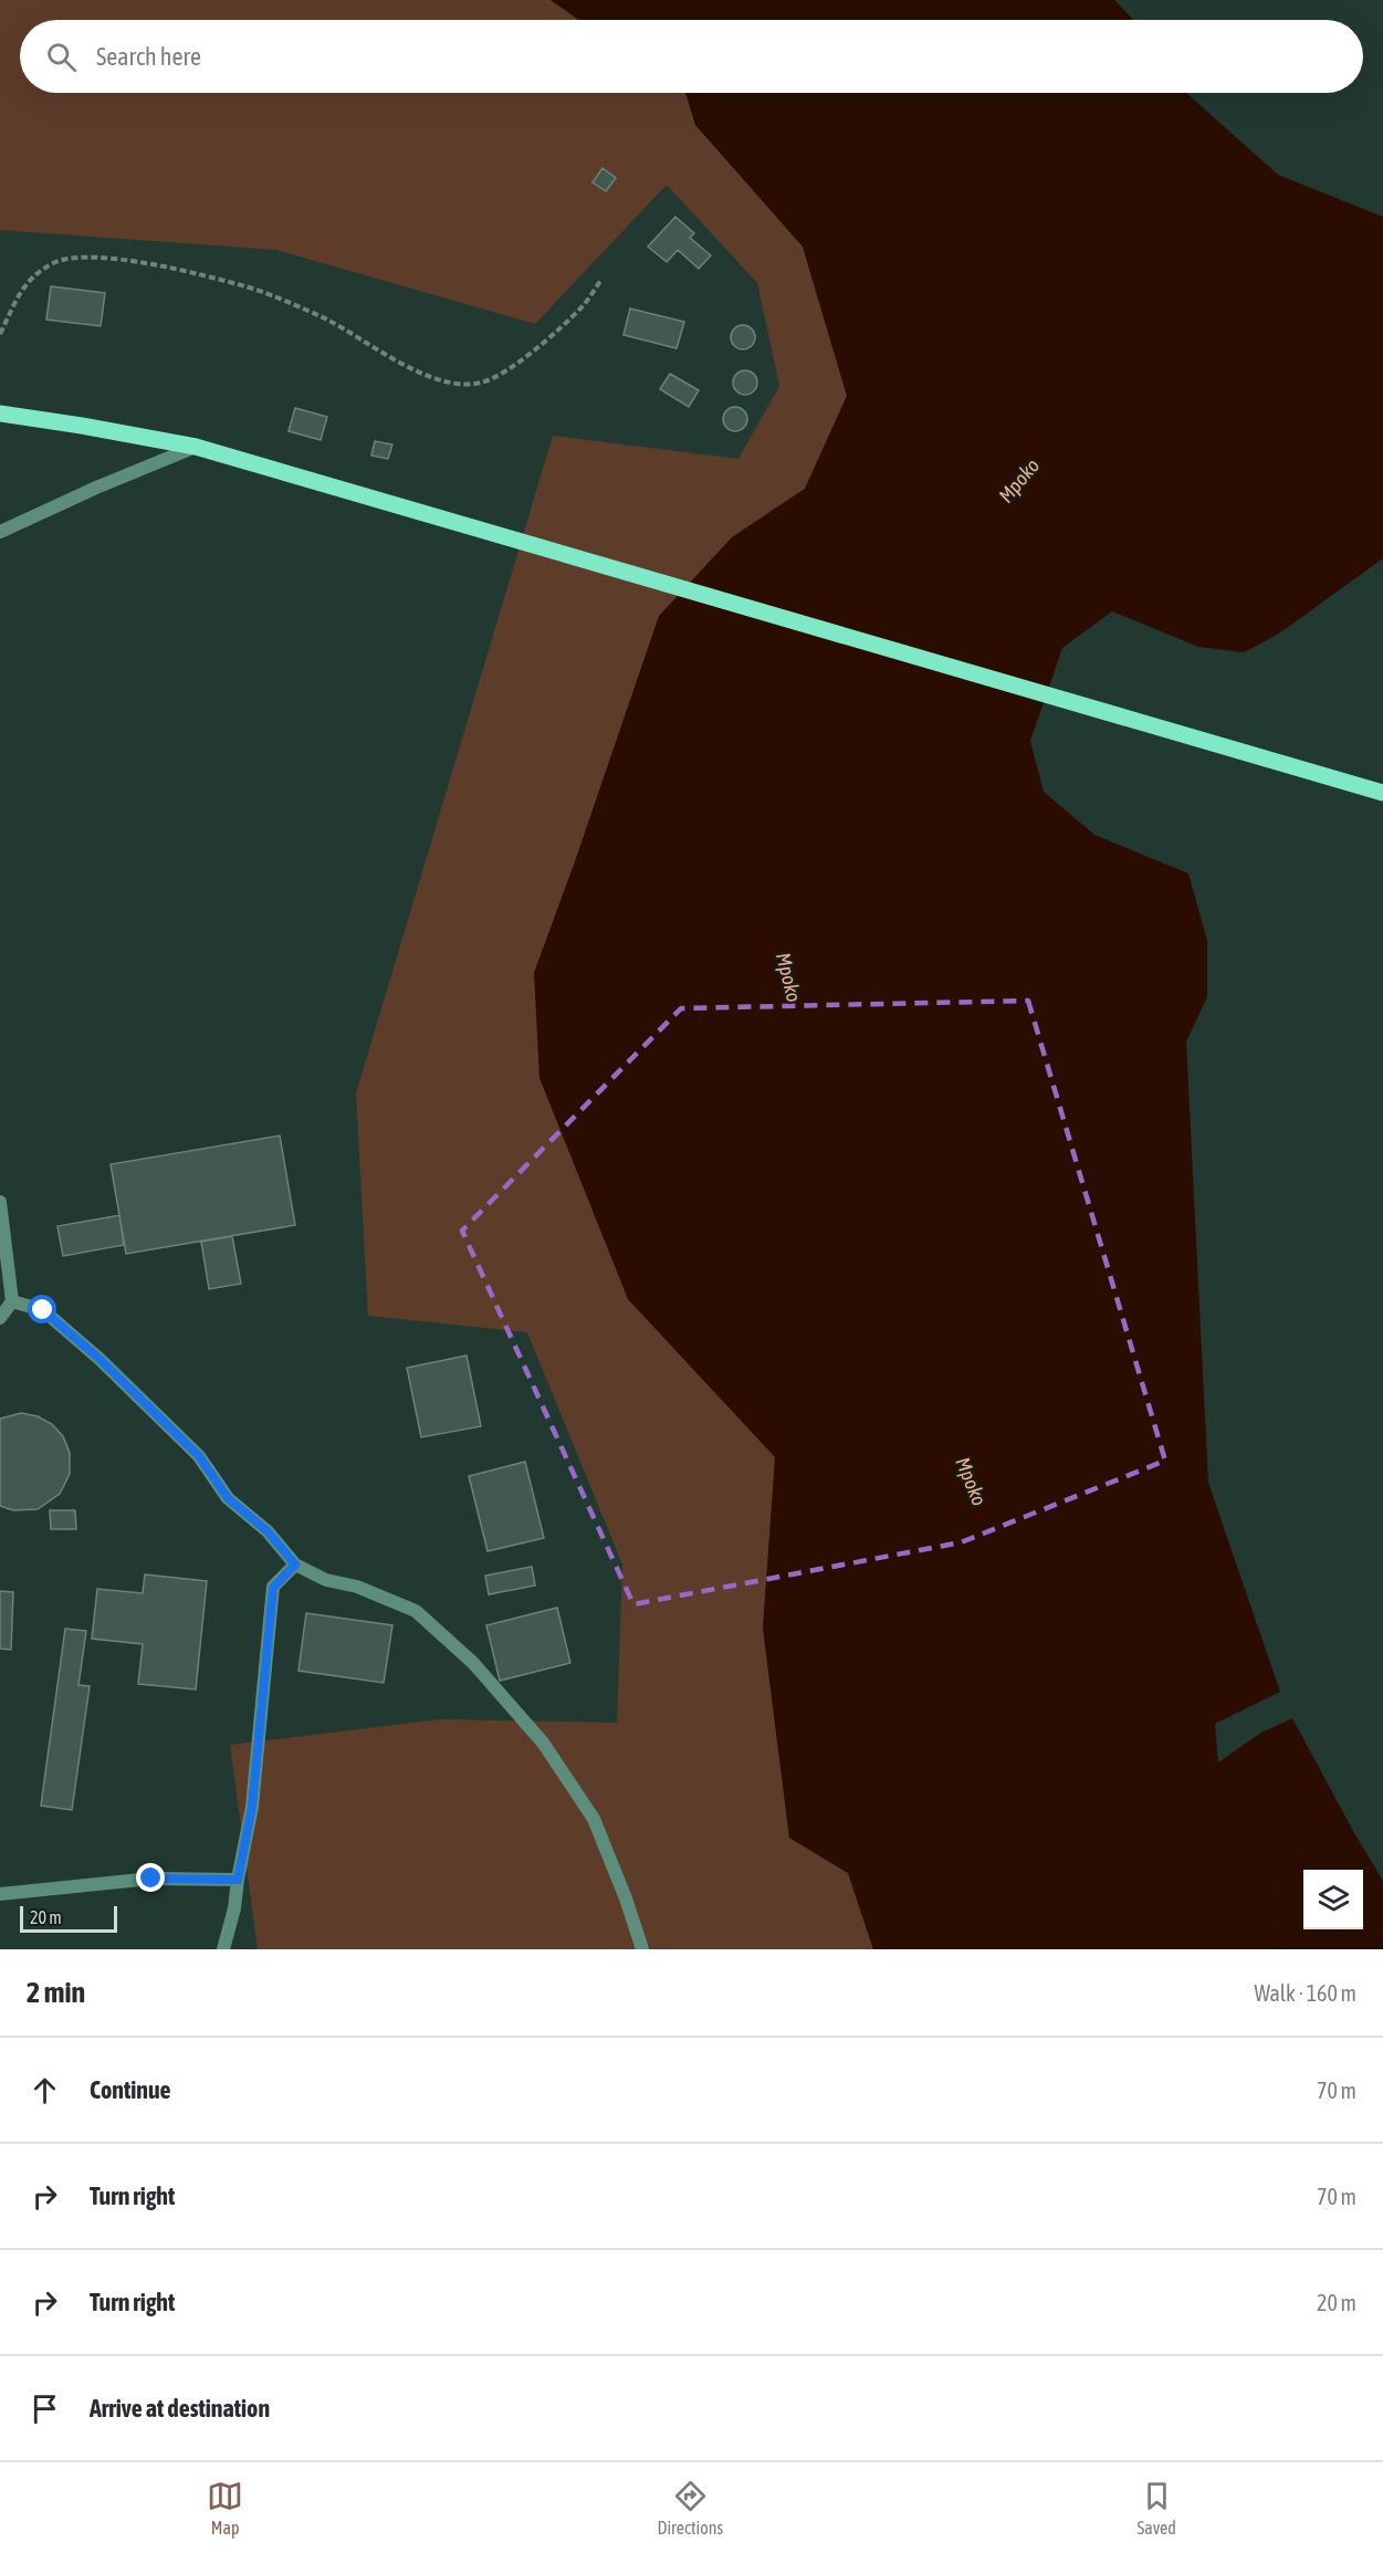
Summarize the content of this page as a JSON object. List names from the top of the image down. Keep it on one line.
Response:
{"water":["Mpoko"],"scale_bar":"20 m","page":{"search":"Search here","scale":"20 m","heading":["2 min","Walk · 160 m"],"list":[["Continue","70 m"],["Turn right","70 m"],["Turn right","20 m"],"Arrive at destination"],"nav":["Map","Directions","Saved"]}}
